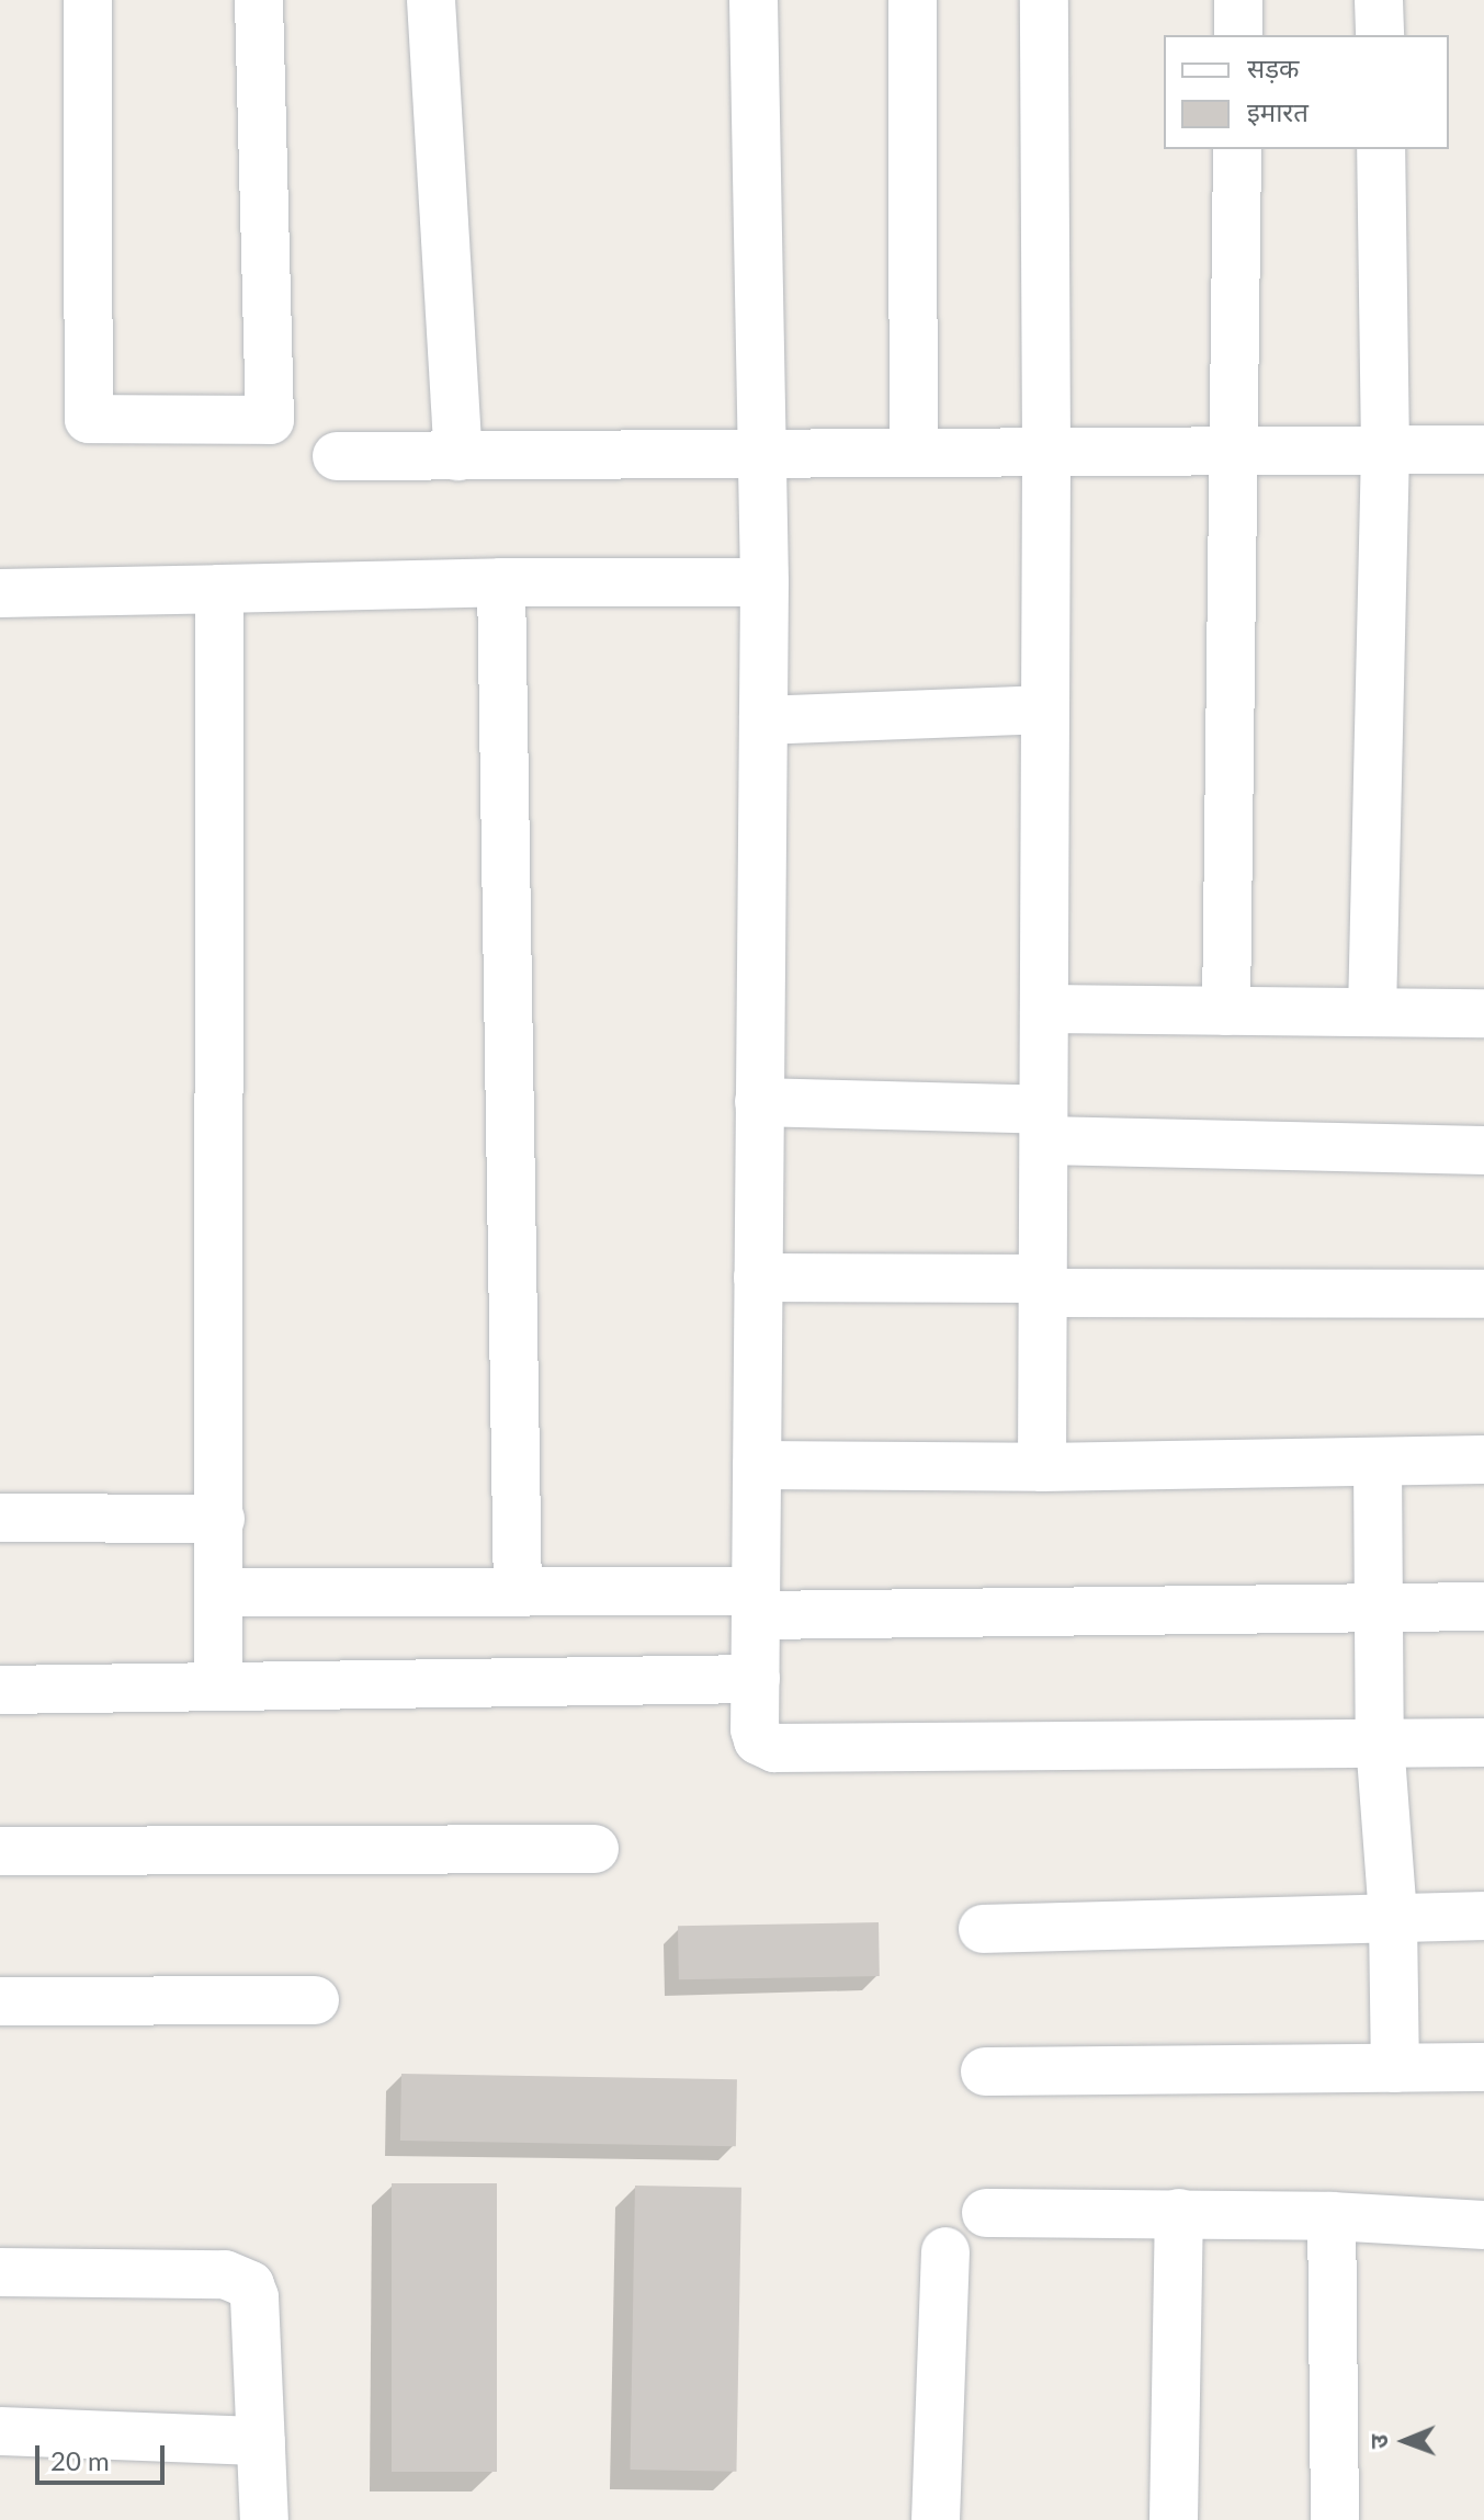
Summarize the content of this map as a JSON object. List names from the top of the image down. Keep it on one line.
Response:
{"legend":["सड़क","इमारत"],"scale_bar":"20 m","north":"left"}
